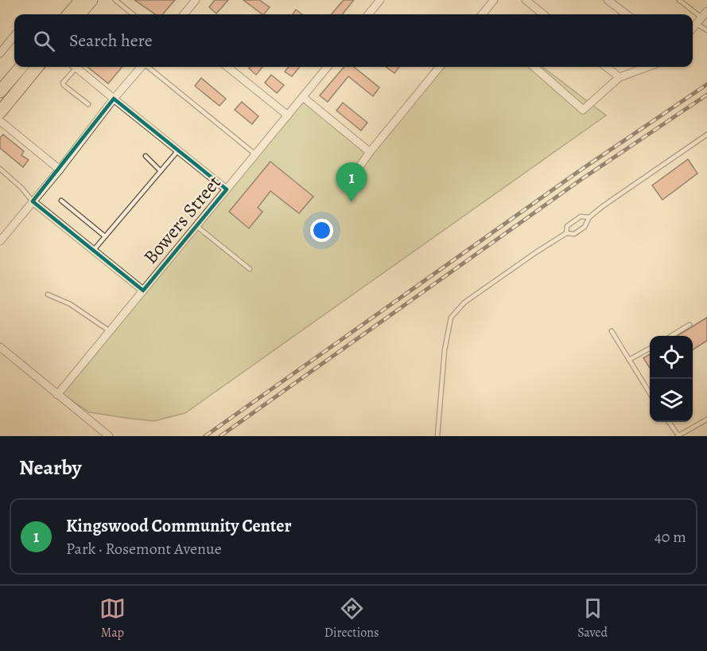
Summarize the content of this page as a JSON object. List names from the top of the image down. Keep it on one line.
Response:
{"streets":{"street":["Bowers Street"]},"page":{"search":"Search here","pins":"1","heading":"Nearby","list":[{"mark":"1","name":"Kingswood Community Center","note":"Park · Rosemont Avenue","value":"40 m"}],"nav":["Map","Directions","Saved"]}}
